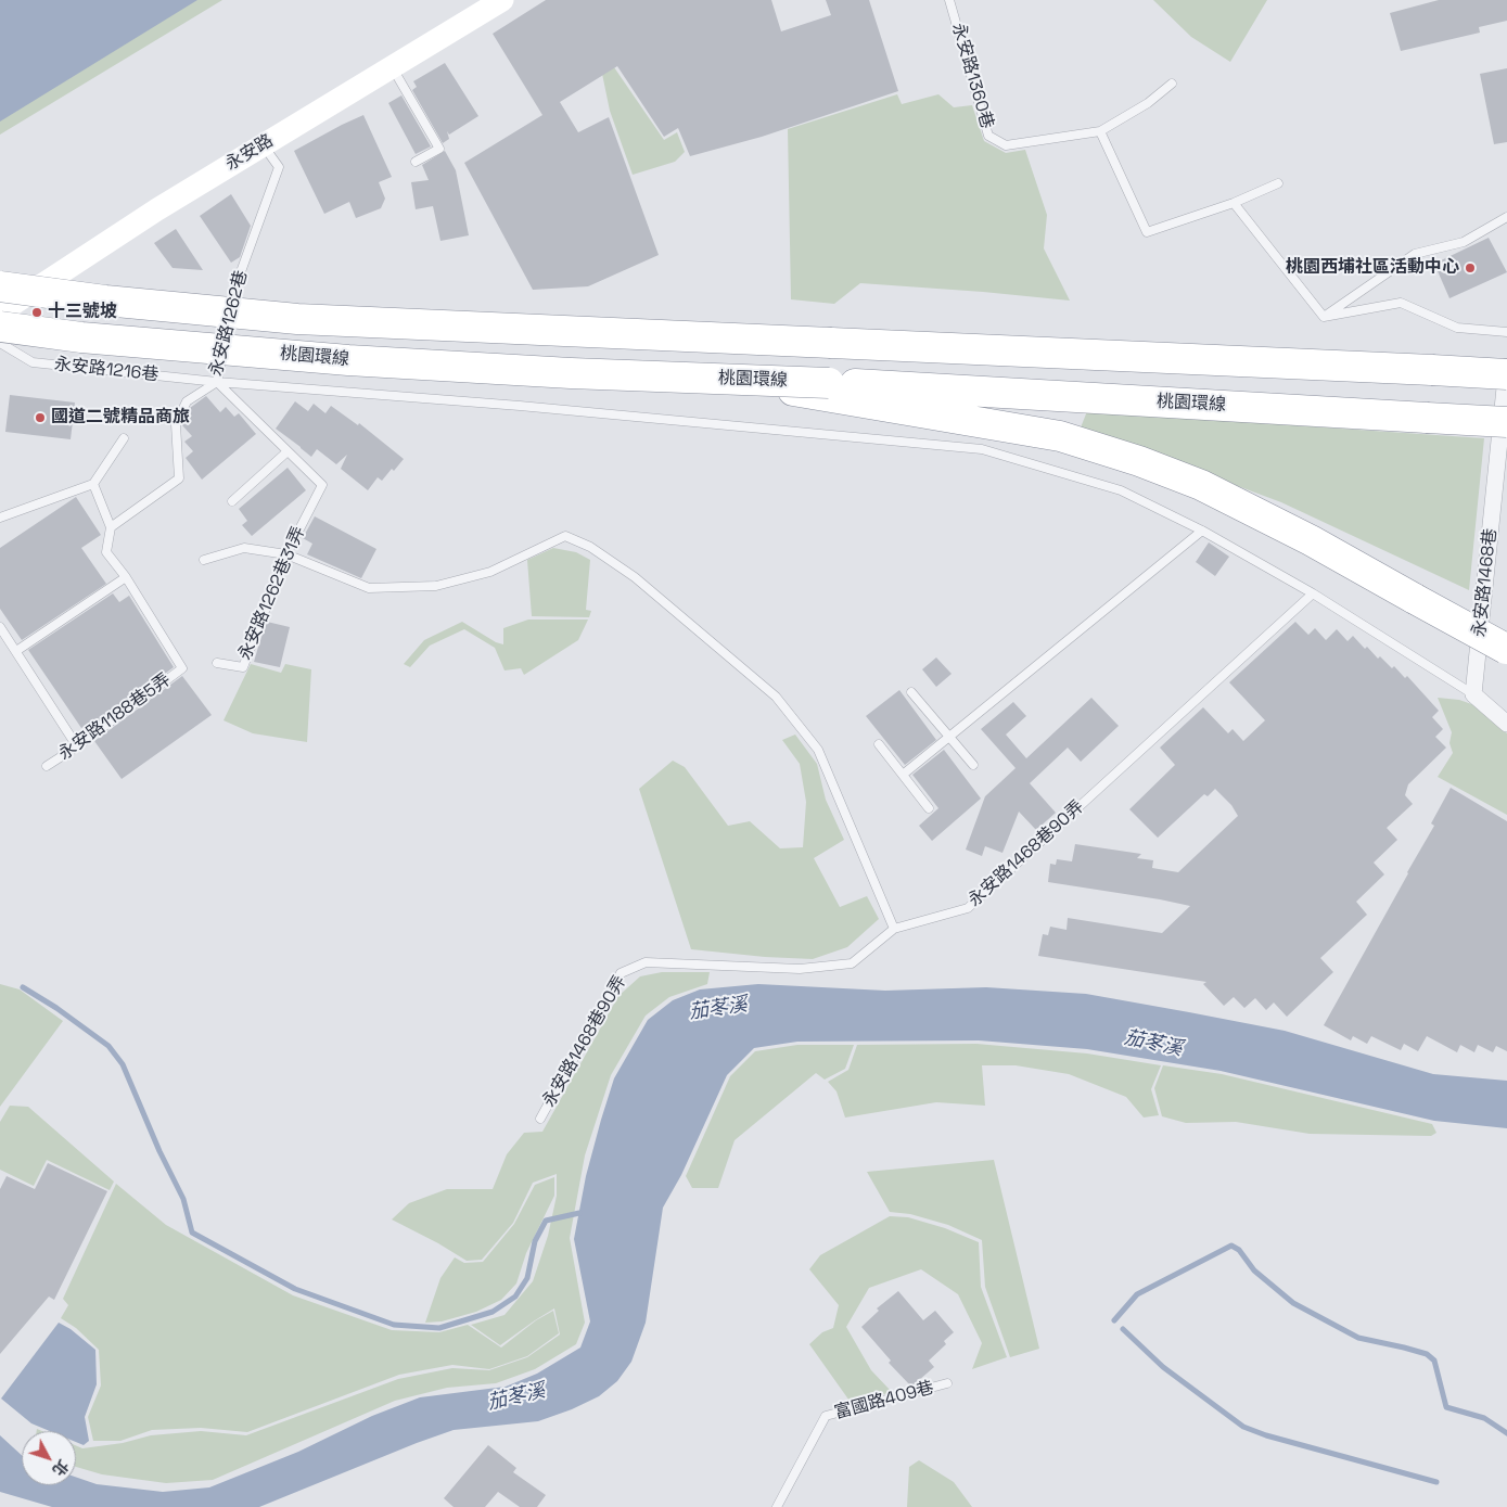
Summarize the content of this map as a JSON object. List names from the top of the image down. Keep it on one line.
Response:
{"streets":{"highway":["桃園環線"],"main road":["永安路"],"street":["永安路1468巷"],"lane":["永安路1360巷","永安路1262巷","永安路1216巷","永安路1262巷31弄","永安路1188巷5弄","永安路1468巷90弄","富國路409巷"]},"crossings":[["永安路","永安路1262巷"],["永安路1262巷","永安路1216巷"],["永安路1262巷","永安路1262巷31弄"],["永安路1216巷","永安路1262巷31弄"],["永安路1216巷","永安路1468巷90弄"]],"water":["茄苳溪"],"places":["桃園西埔社區活動中心","十三號坡","國道二號精品商旅"],"north":"bottom right"}
